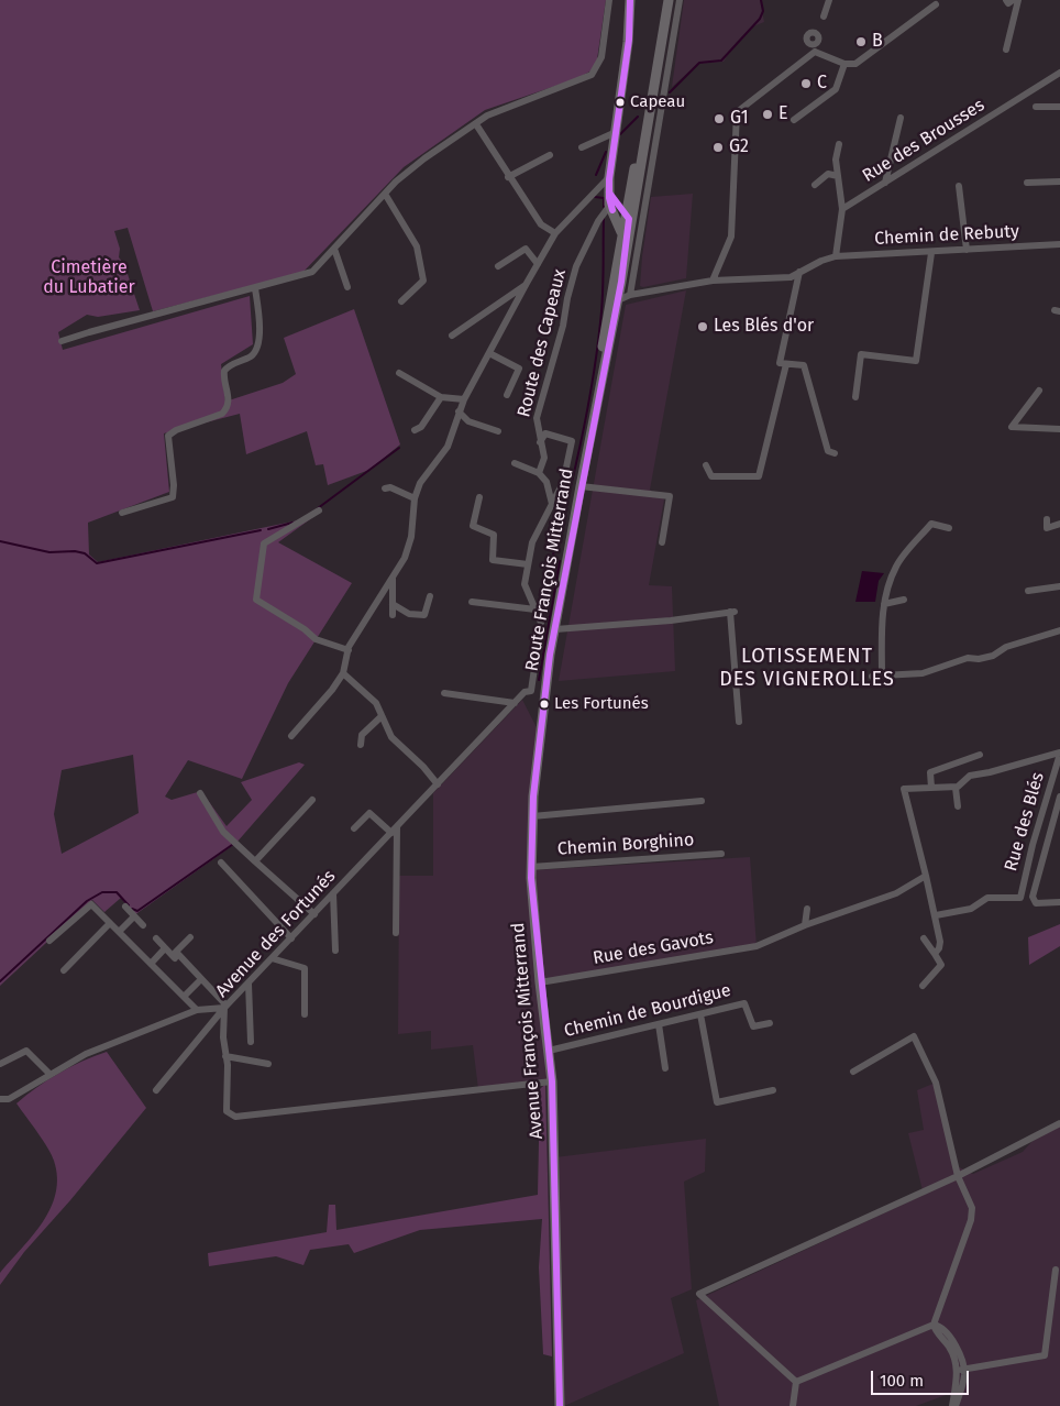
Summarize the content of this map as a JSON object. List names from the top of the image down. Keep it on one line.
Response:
{"streets":{"main road":["Route François Mitterrand","Avenue François Mitterrand"],"street":["Rue des Brousses","Chemin de Rebuty","Route des Capeaux","Rue des Blés","Chemin Borghino","Avenue des Fortunés","Rue des Gavots","Chemin de Bourdigue"]},"crossings":[["Route François Mitterrand","Avenue François Mitterrand"],["Chemin Borghino","Avenue François Mitterrand"],["Avenue des Fortunés","Avenue François Mitterrand"],["Rue des Gavots","Avenue François Mitterrand"],["Chemin de Bourdigue","Avenue François Mitterrand"]],"districts":["LOTISSEMENT DES VIGNEROLLES"],"parks":["Cimetière du Lubatier"],"places":["B","C","Capeau","E","G1","G2","Les Blés d'or","Les Fortunés"],"scale_bar":"100 m"}
